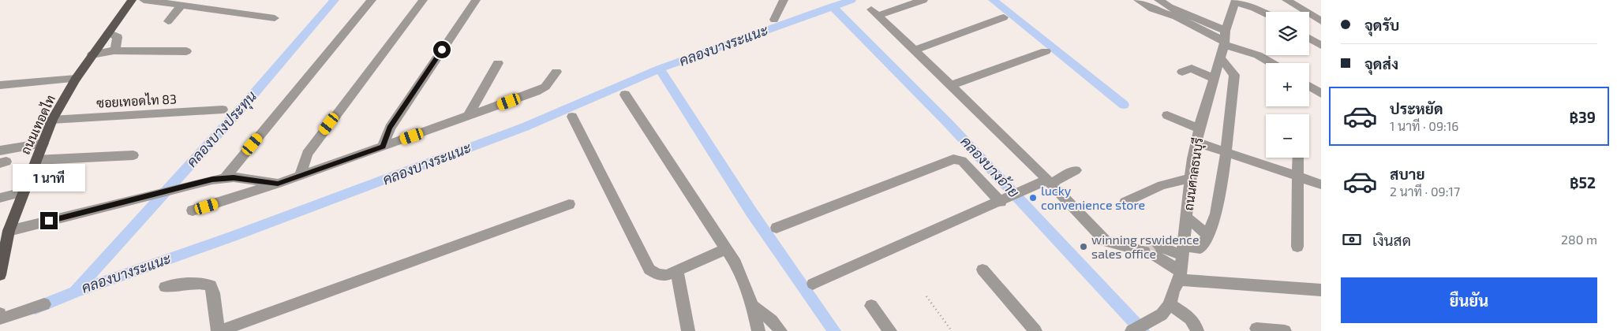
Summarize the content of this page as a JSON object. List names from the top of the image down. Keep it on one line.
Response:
{"streets":{"main road":["ถนนเทอดไท"],"street":["ซอยเทอดไท 83","ถนนศาลธนบุรี"]},"crossings":[["ซอยเทอดไท 83","ถนนเทอดไท"]],"water":["คลองบางระแนะ","คลองบางประทุน","คลองบางอ้าย"],"places":["lucky convenience store","winning rswidence sales office"],"page":{"banner":["จุดรับ","จุดส่ง"],"map_buttons":["+","−"],"list":[{"name":"ประหยัด","note":"1 นาที · 09:16","value":"฿39"},{"name":"สบาย","note":"2 นาที · 09:17","value":"฿52"}],"bubble":"1 นาที","pay":["เงินสด","280 m"],"buttons":"ยืนยัน"}}
